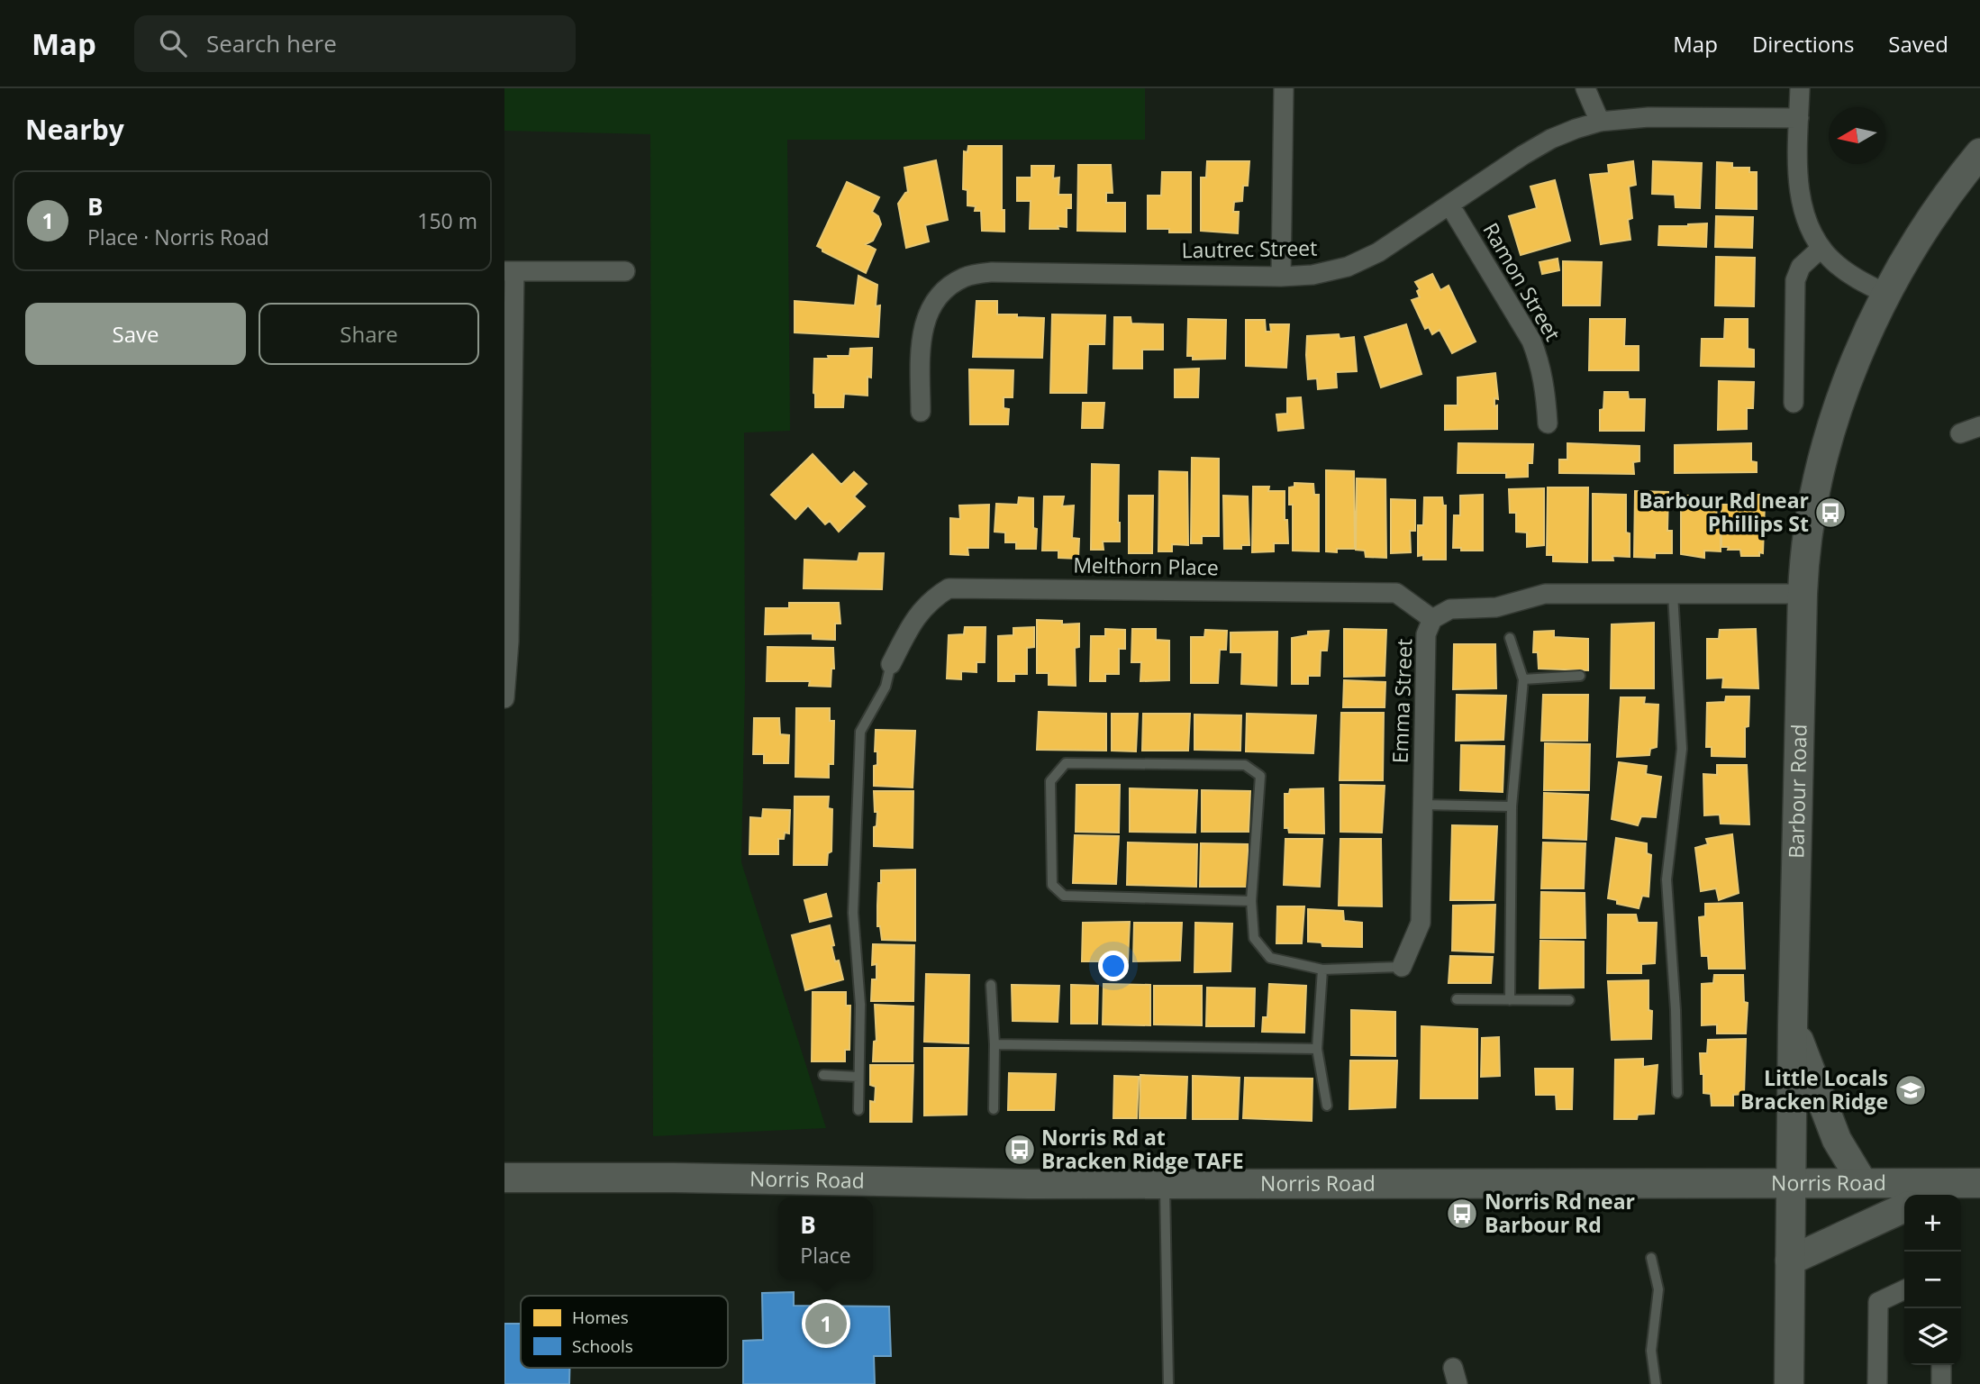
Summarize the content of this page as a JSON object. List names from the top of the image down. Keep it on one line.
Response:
{"streets":{"main road":["Barbour Road","Norris Road"],"street":["Lautrec Street","Ramon Street","Melthorn Place","Emma Street"]},"crossings":[["Lautrec Street","Ramon Street"],["Melthorn Place","Emma Street"],["Emma Street","Barbour Road"],["Barbour Road","Norris Road"]],"places":{"bus stop":["Barbour Rd near Phillips St","Norris Rd at Bracken Ridge TAFE","Norris Rd near Barbour Rd"],"school or university":["Little Locals Bracken Ridge"]},"legend":["Homes","Schools"],"north":"left","page":{"header":"Map","search":"Search here","nav":["Map","Directions","Saved"],"heading":"Nearby","list":[{"mark":"1","name":"B","note":"Place · Norris Road","value":"150 m"}],"buttons":["Save","Share"],"map_buttons":["+","−"],"popup":["B","Place"],"pins":"1"}}
